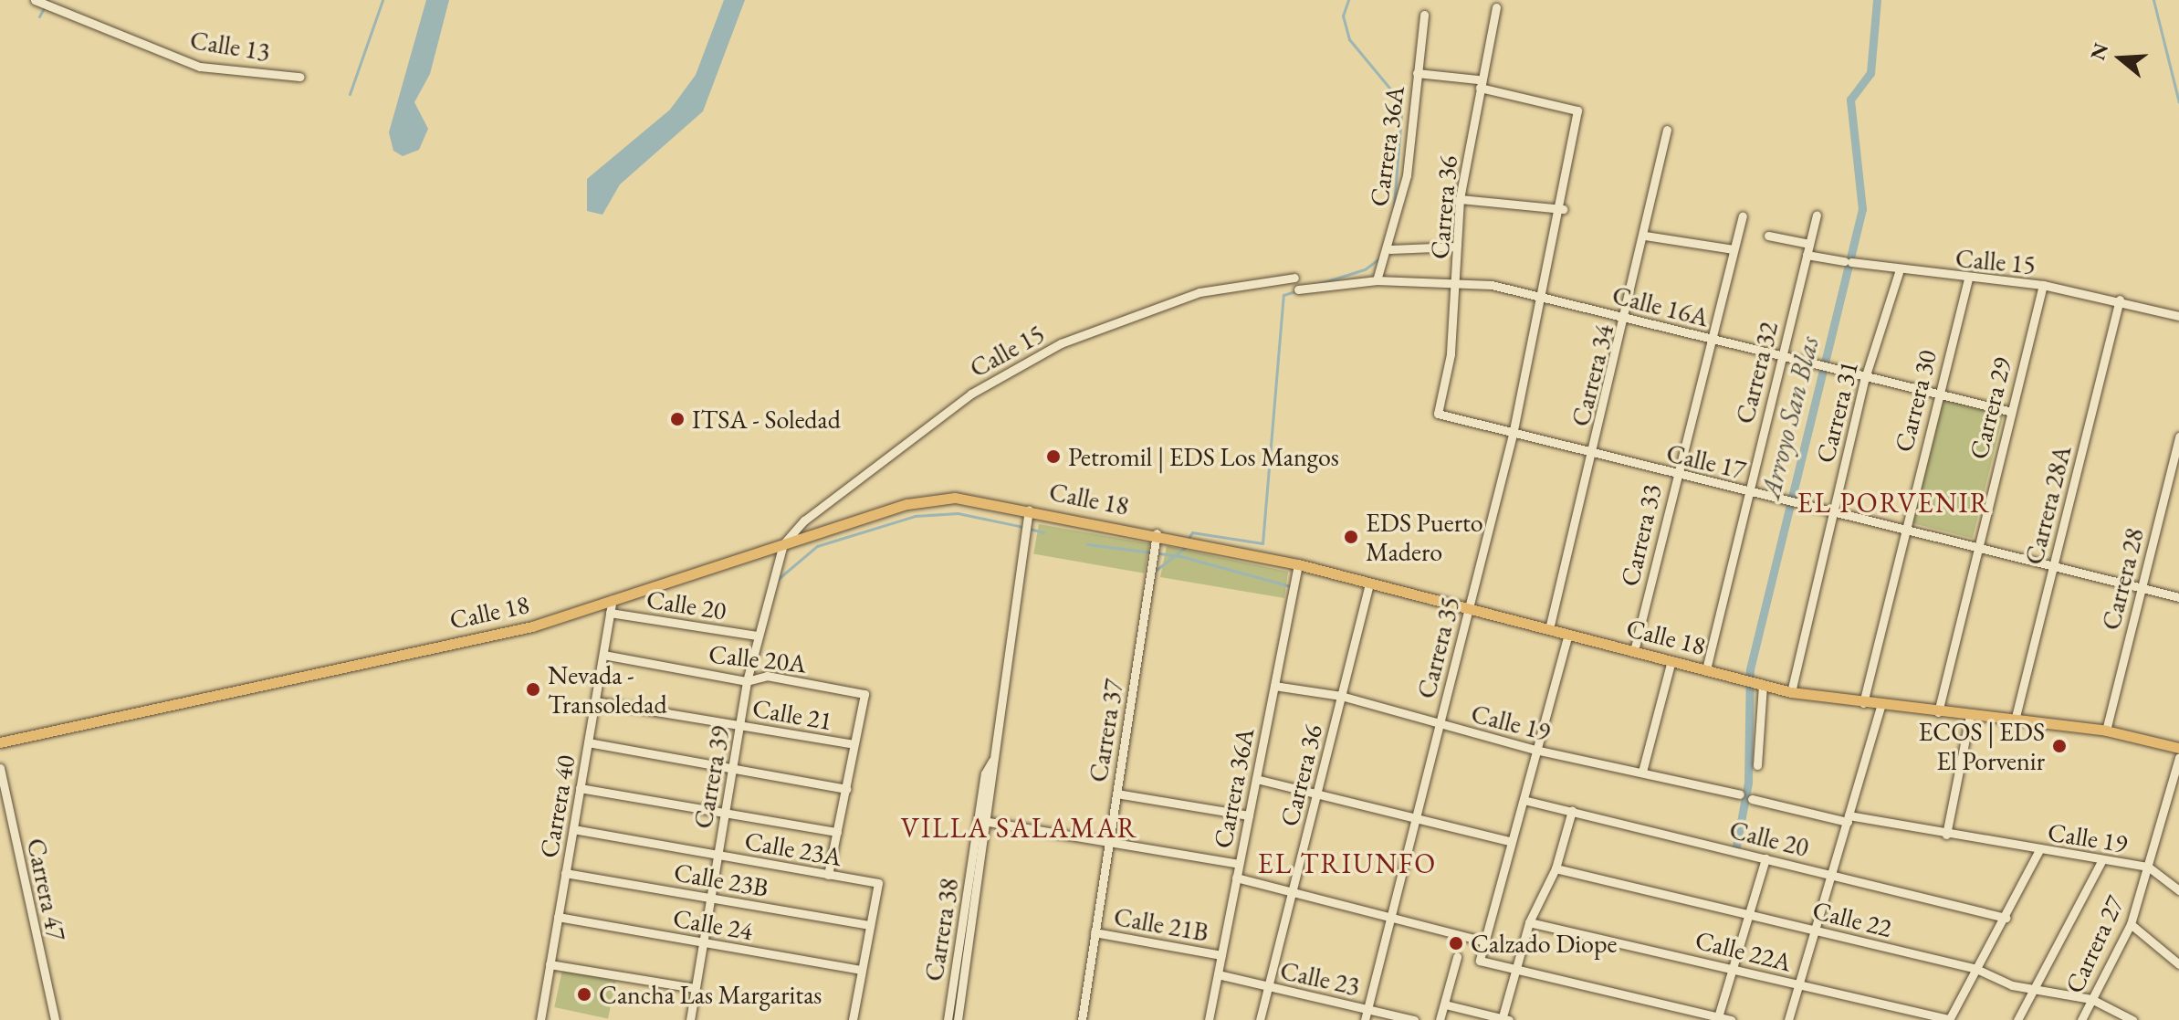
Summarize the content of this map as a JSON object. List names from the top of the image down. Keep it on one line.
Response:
{"streets":{"main road":["Calle 18"],"street":["Calle 13","Carrera 36A","Carrera 36","Calle 15","Calle 16A","Carrera 32","Carrera 34","Carrera 30","Carrera 29","Carrera 31","Calle 17","Carrera 28A","Carrera 33","Carrera 28","Calle 20","Carrera 35","Calle 20A","Calle 21","Calle 19","Carrera 37","Carrera 39","Carrera 40","Calle 23A","Calle 23B","Carrera 47","Calle 22","Calle 24","Calle 21B","Carrera 38","Carrera 27","Calle 22A","Calle 23"]},"crossings":[["Carrera 36A","Calle 16A"],["Carrera 36A","Calle 18"],["Carrera 36A","Calle 19"],["Carrera 36A","Calle 21B"],["Carrera 36A","Calle 23"],["Carrera 36","Calle 16A"],["Carrera 36","Calle 17"],["Carrera 36","Calle 18"],["Carrera 36","Carrera 35"],["Carrera 36","Calle 19"],["Carrera 36","Calle 23"],["Calle 15","Carrera 32"],["Calle 15","Carrera 30"],["Calle 15","Carrera 29"],["Calle 15","Carrera 31"],["Calle 15","Calle 18"],["Calle 15","Carrera 28A"],["Calle 15","Carrera 39"],["Calle 16A","Carrera 32"],["Calle 16A","Carrera 34"],["Calle 16A","Carrera 30"],["Calle 16A","Carrera 29"],["Calle 16A","Carrera 31"],["Calle 16A","Carrera 33"],["Calle 16A","Carrera 35"],["Carrera 32","Calle 17"],["Carrera 32","Calle 18"],["Carrera 34","Calle 17"],["Carrera 34","Calle 18"],["Carrera 30","Calle 17"],["Carrera 30","Calle 18"],["Carrera 29","Calle 17"],["Carrera 29","Calle 18"],["Carrera 31","Calle 17"],["Carrera 31","Calle 18"],["Calle 17","Carrera 28A"],["Calle 17","Carrera 33"],["Calle 17","Carrera 28"],["Calle 17","Carrera 35"],["Calle 18","Carrera 28A"],["Calle 18","Carrera 33"],["Calle 18","Carrera 28"],["Calle 18","Carrera 35"],["Calle 18","Carrera 37"],["Calle 18","Carrera 39"],["Calle 18","Carrera 40"],["Calle 18","Carrera 38"],["Calle 20","Carrera 39"],["Calle 20","Carrera 40"],["Carrera 35","Calle 19"],["Carrera 35","Calle 23"],["Calle 20A","Calle 21"],["Calle 20A","Carrera 39"],["Calle 20A","Carrera 40"],["Calle 21","Carrera 39"],["Calle 21","Carrera 40"],["Calle 19","Carrera 27"],["Carrera 37","Calle 21B"],["Carrera 39","Calle 23A"],["Carrera 39","Calle 23B"],["Carrera 39","Calle 24"],["Carrera 40","Calle 23A"],["Carrera 40","Calle 23B"],["Carrera 40","Calle 24"],["Calle 23A","Calle 23B"],["Calle 22","Carrera 27"]],"districts":["EL PORVENIR","VILLA SALAMAR","EL TRIUNFO"],"water":["Arroyo San Blas"],"places":["ITSA - Soledad","Petromil | EDS Los Mangos","EDS Puerto Madero","Nevada - Transoledad","ECOS | EDS El Porvenir","Calzado Diope","Cancha Las Margaritas"],"north":"left"}
